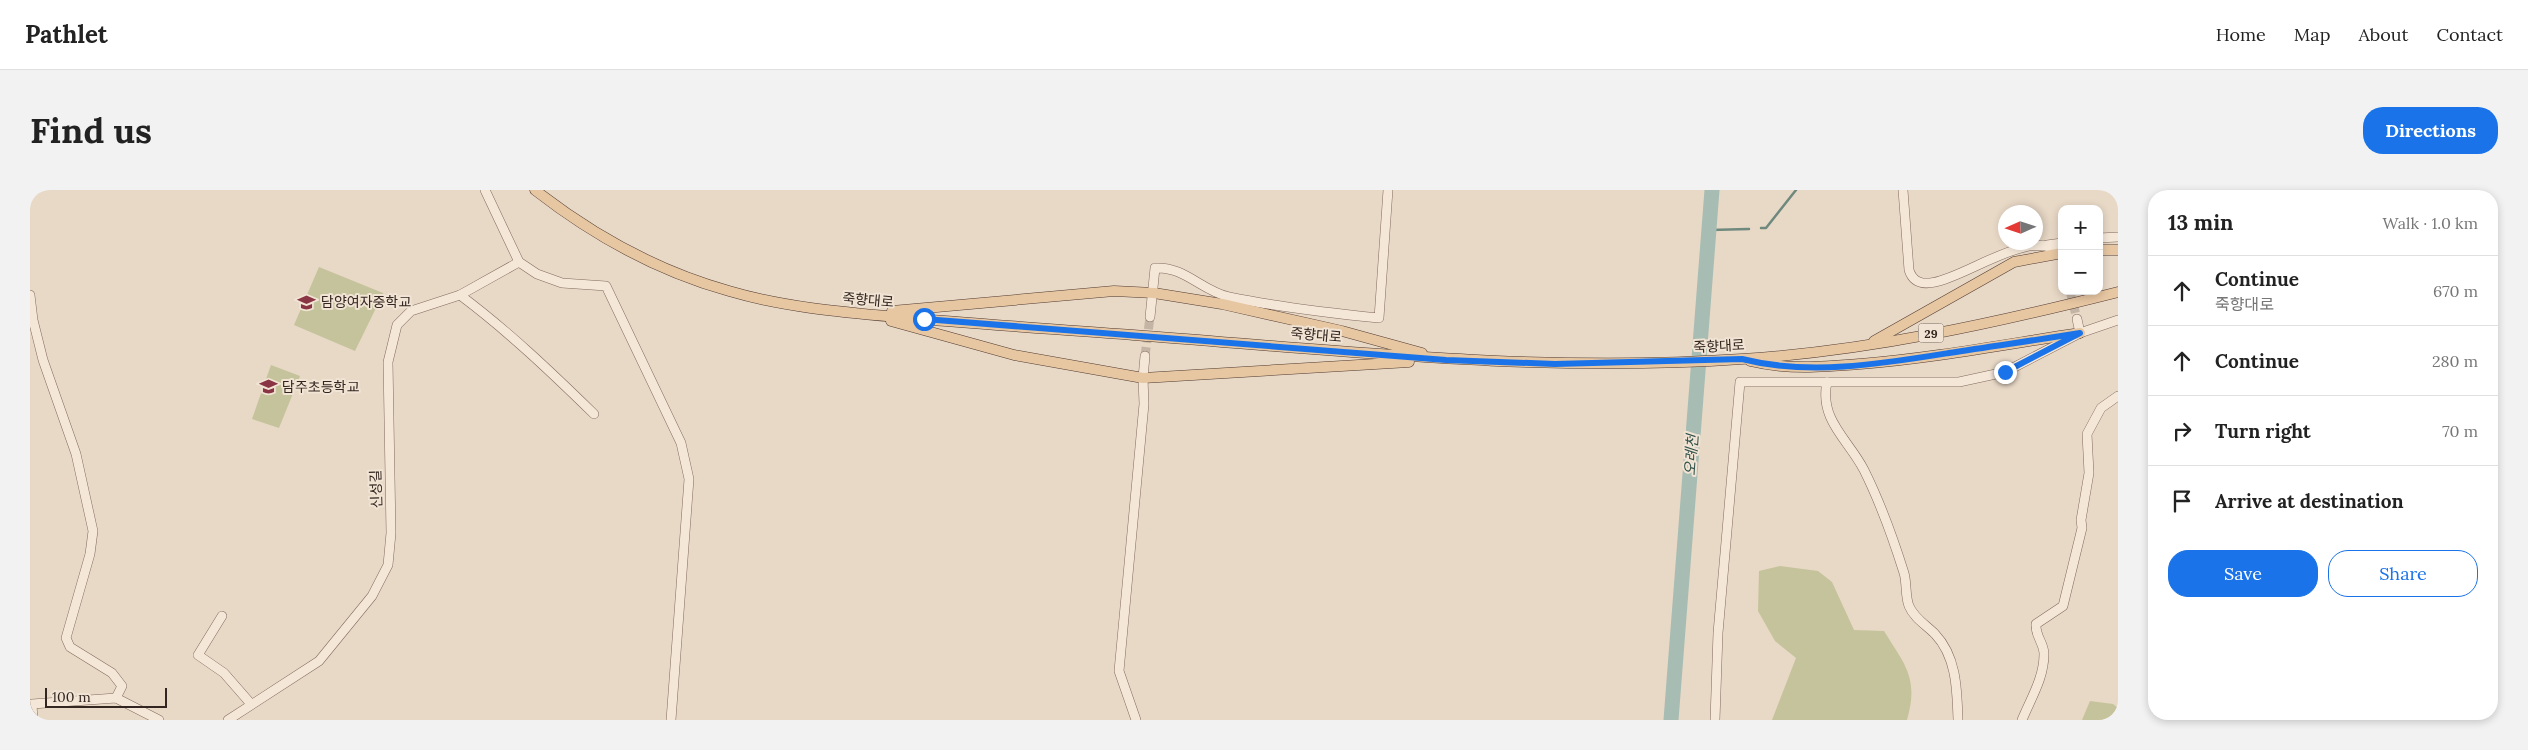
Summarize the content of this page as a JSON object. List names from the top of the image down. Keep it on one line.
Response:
{"streets":{"main road":["죽향대로","29"],"street":["신성길"]},"water":["오례천"],"places":{"school or university":["담양여자중학교","담주초등학교"]},"scale_bar":"100 m","north":"left","page":{"header":"Pathlet","nav":["Home","Map","About","Contact"],"buttons":["Directions",["Save","Share"]],"title":"Find us","heading":["13 min","Walk · 1.0 km"],"map_buttons":["+","−"],"list":[["Continue","죽향대로","670 m"],["Continue","280 m"],["Turn right","70 m"],"Arrive at destination"],"scale":"100 m"}}
